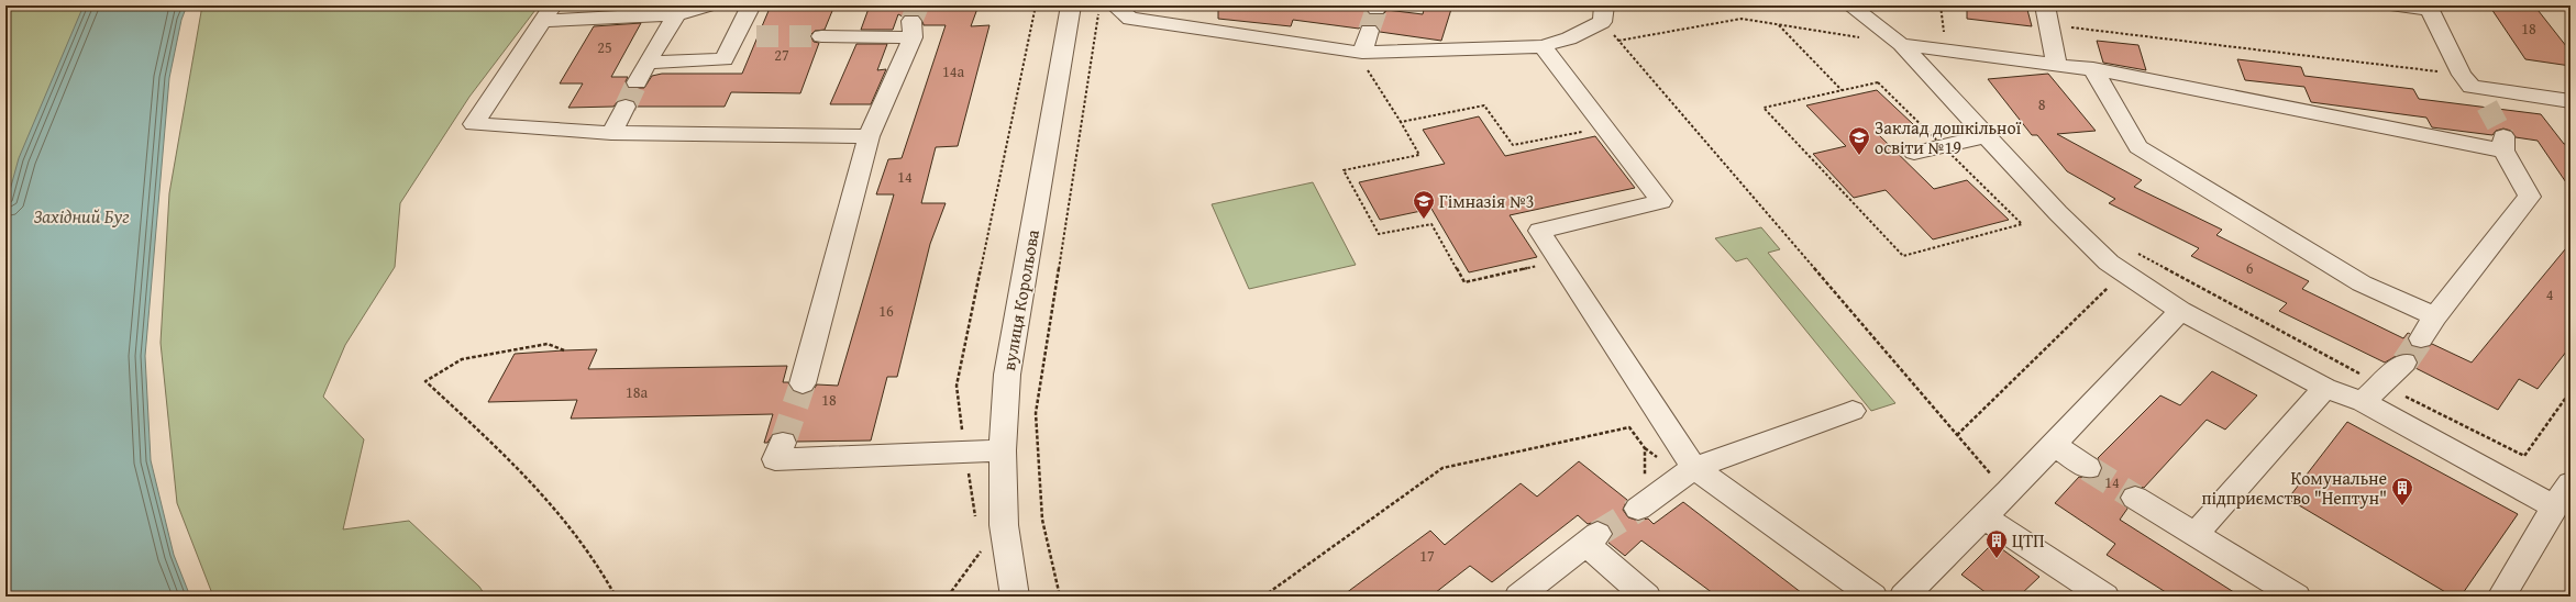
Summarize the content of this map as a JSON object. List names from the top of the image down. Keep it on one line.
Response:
{"streets":{"street":["вулиця Корольова"]},"water":["Західний Буг"],"places":{"school or university":["Заклад дошкільної освіти №19","Гімназія №3"],"building":["Комунальне підприємство \"Нептун\"","ЦТП"]},"house_numbers":["18","25","27","14а","8","14","6","4","16","18а","18","14","17"]}
